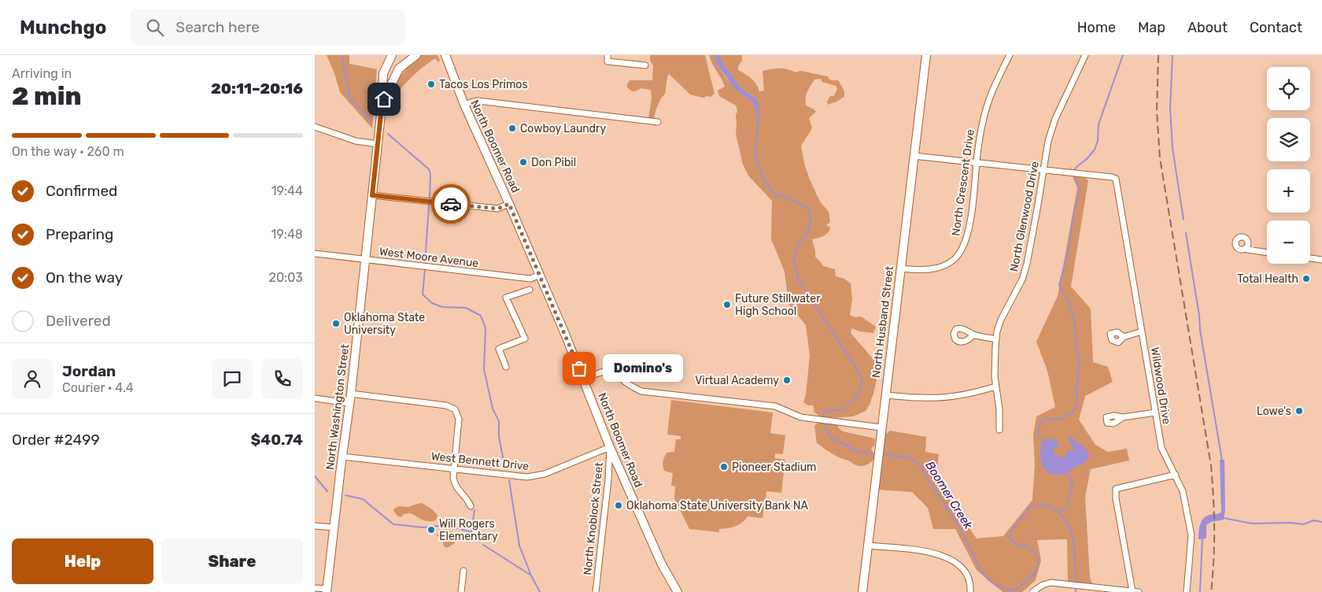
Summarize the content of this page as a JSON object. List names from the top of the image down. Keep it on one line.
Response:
{"streets":{"main road":["North Boomer Road","North Husband Street","North Washington Street"],"street":["North Crescent Drive","North Glenwood Drive","West Moore Avenue","Wildwood Drive","West Bennett Drive","North Knoblock Street"]},"crossings":[["North Boomer Road","West Moore Avenue"],["North Boomer Road","West Bennett Drive"],["North Boomer Road","North Knoblock Street"],["North Crescent Drive","North Husband Street"],["North Glenwood Drive","Wildwood Drive"],["West Moore Avenue","North Washington Street"],["North Washington Street","West Bennett Drive"],["West Bennett Drive","North Knoblock Street"]],"water":["Boomer Creek"],"places":["Tacos Los Primos","Cowboy Laundry","Don Pibil","Total Health","Future Stillwater High School","Oklahoma State University","Domino's","Virtual Academy","Lowe's","Pioneer Stadium","Oklahoma State University Bank NA","Will Rogers Elementary"],"page":{"header":"Munchgo","search":"Search here","nav":["Home","Map","About","Contact"],"heading":["2 min","Arriving in","20:11–20:16"],"panel":["Jordan","Courier · 4.4","Order #2499","$40.74"],"map_buttons":["+","−"],"bar":"On the way · 260 m","list":[["Confirmed","19:44"],["Preparing","19:48"],["On the way","20:03"],"Delivered"],"bubble":"Domino's","buttons":["Help","Share"]}}
